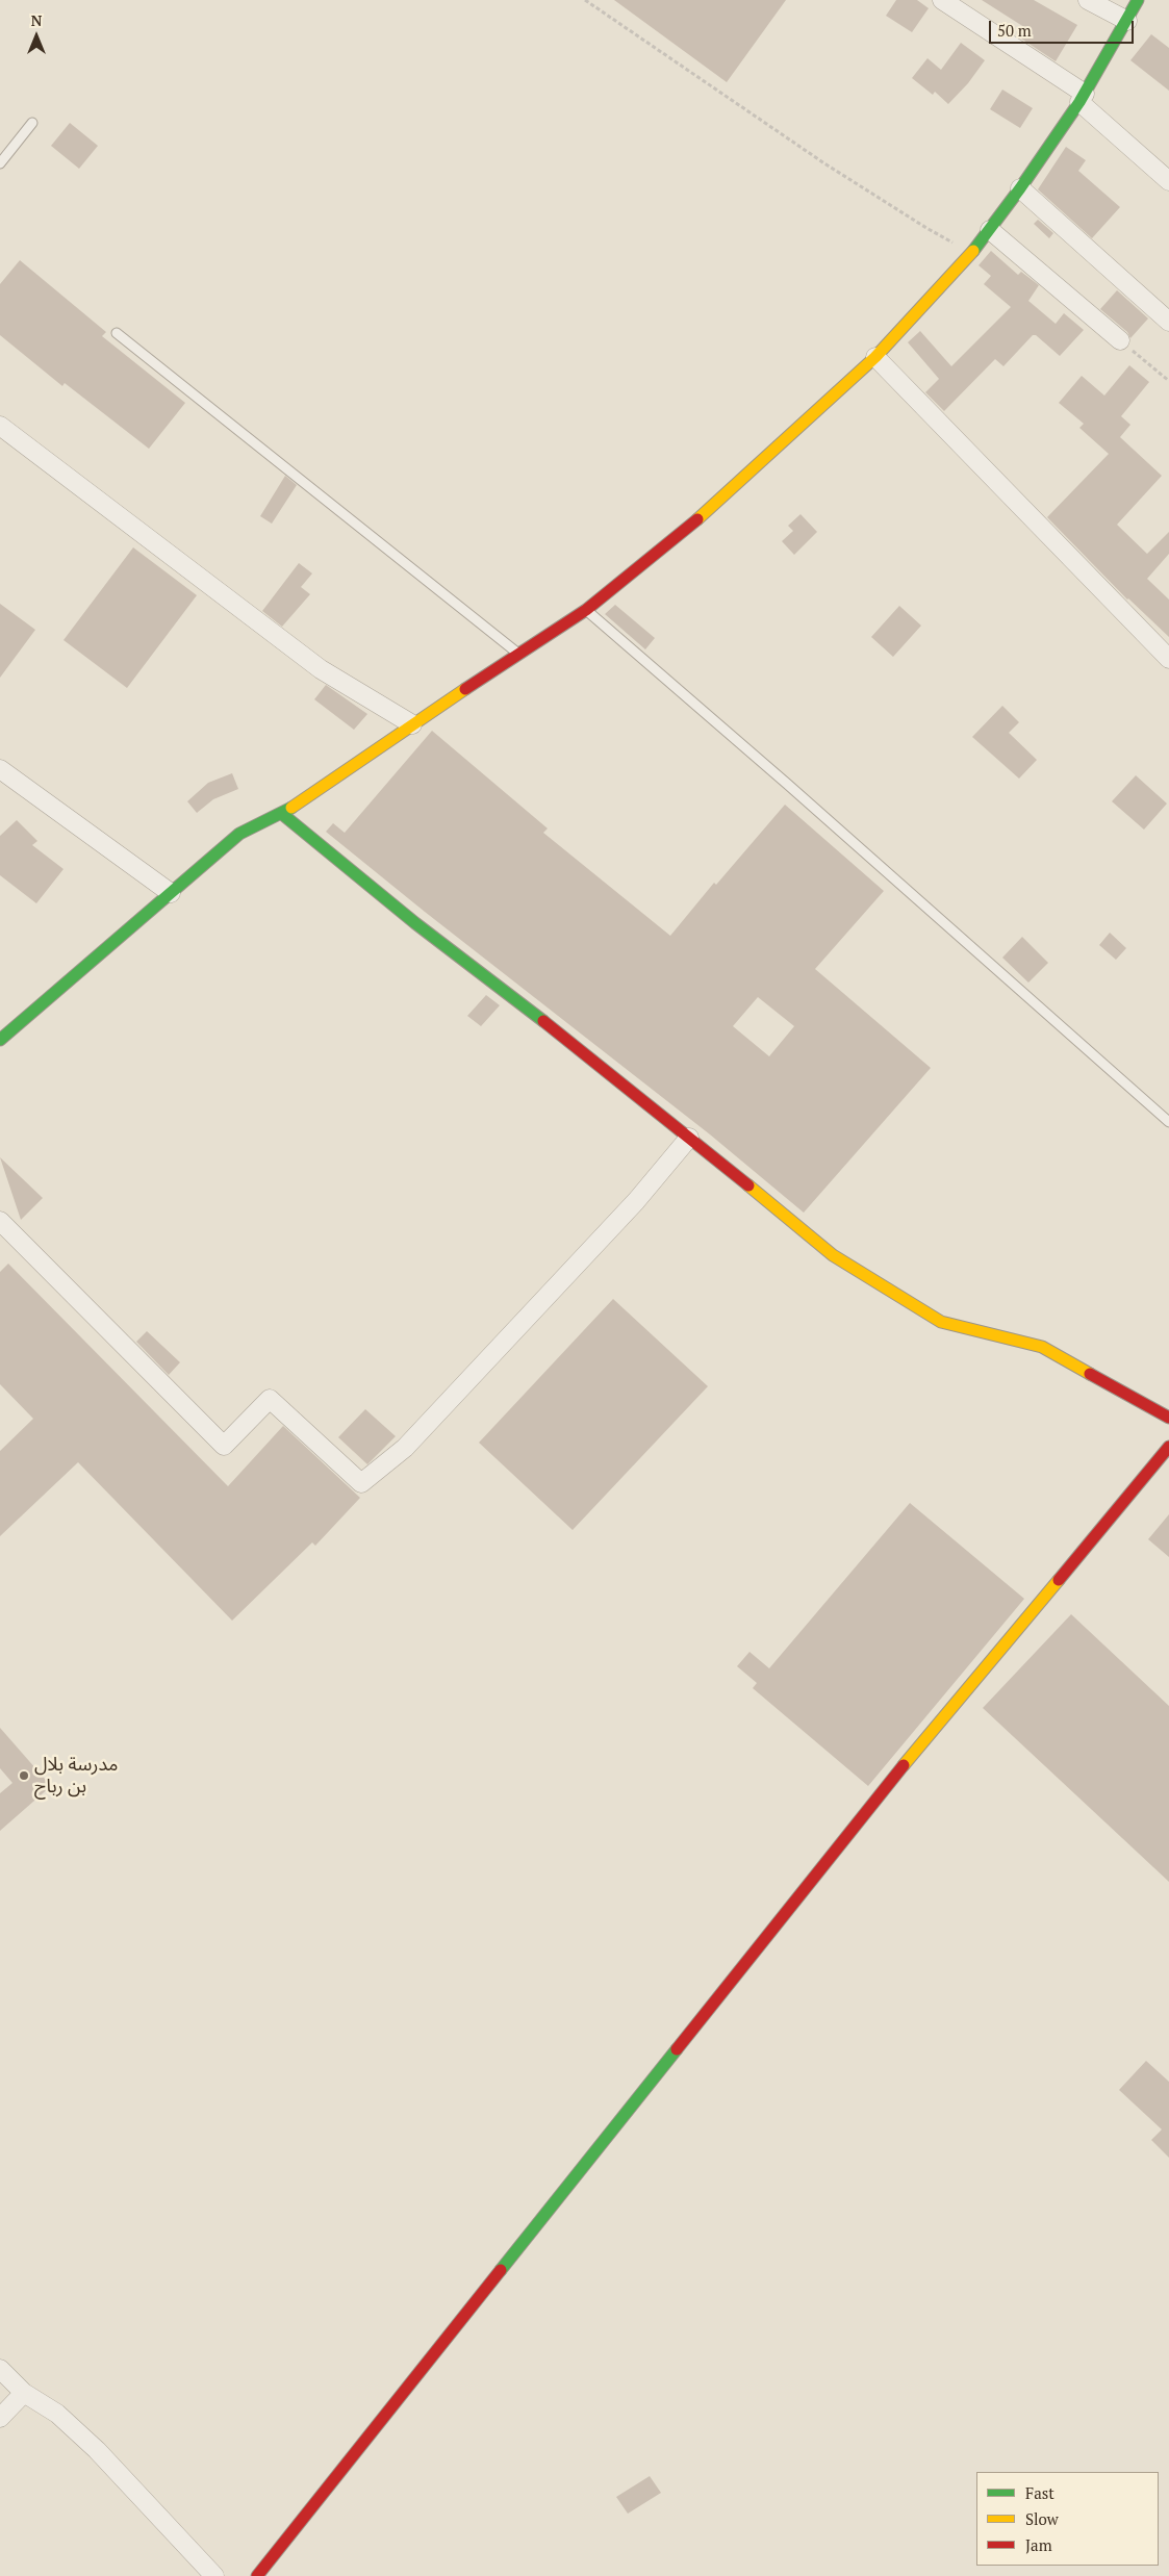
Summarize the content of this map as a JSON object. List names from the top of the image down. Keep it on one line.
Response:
{"places":["مدرسة بلال بن رباح"],"legend":["Fast","Slow","Jam"],"scale_bar":"50 m","north":"top"}
